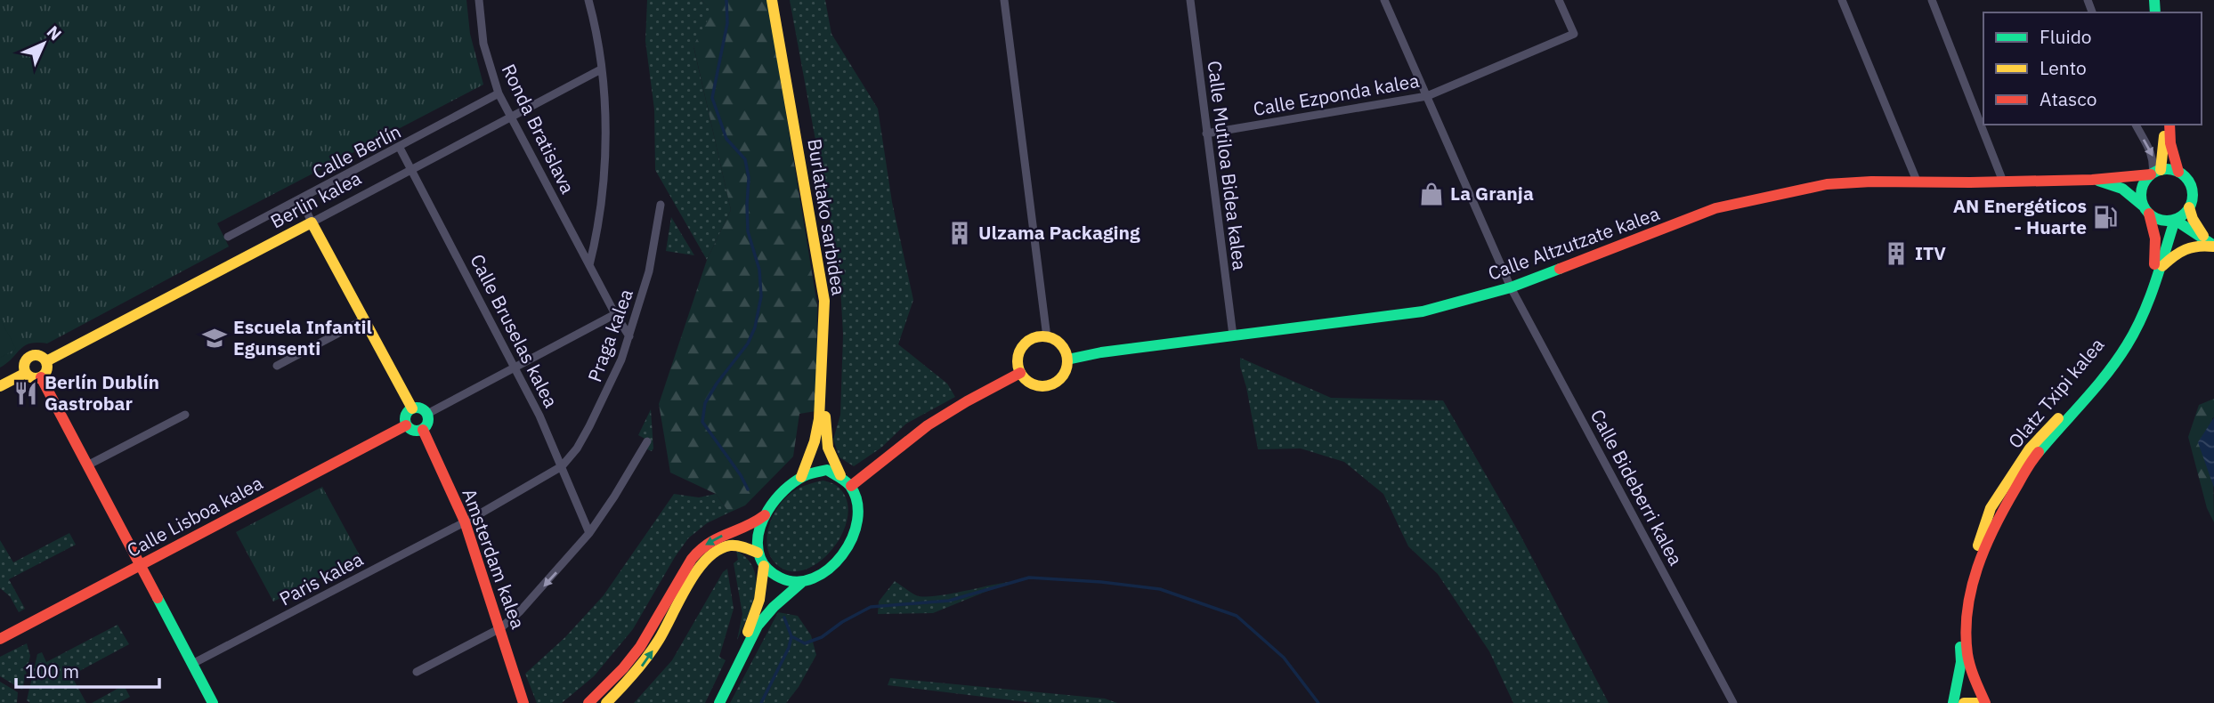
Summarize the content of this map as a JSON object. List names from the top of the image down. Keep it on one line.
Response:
{"streets":{"street":["Calle Ezponda kalea","Ronda Bratislava","Calle Berlín","Calle Mutiloa Bidea kalea","Berlin kalea","Burlatako sarbidea","Calle Altzutzate kalea","Calle Bruselas kalea","Praga kalea","Olatz Txipi kalea","Calle Bideberri kalea","Calle Lisboa kalea","Amsterdam kalea","Paris kalea"]},"crossings":[["Calle Ezponda kalea","Calle Mutiloa Bidea kalea"],["Calle Ezponda kalea","Calle Bideberri kalea"],["Ronda Bratislava","Calle Berlín"],["Ronda Bratislava","Berlin kalea"],["Ronda Bratislava","Praga kalea"],["Calle Berlín","Calle Bruselas kalea"],["Calle Mutiloa Bidea kalea","Calle Altzutzate kalea"],["Berlin kalea","Calle Bruselas kalea"],["Calle Altzutzate kalea","Calle Bideberri kalea"],["Calle Bruselas kalea","Praga kalea"],["Calle Bruselas kalea","Paris kalea"],["Praga kalea","Paris kalea"],["Calle Lisboa kalea","Amsterdam kalea"],["Amsterdam kalea","Paris kalea"]],"places":{"shop":["La Granja"],"fuel station":["AN Energéticos - Huarte"],"building":["Ulzama Packaging","ITV"],"school or university":["Escuela Infantil Egunsenti"],"restaurant":["Berlín Dublín Gastrobar"]},"legend":["Fluido","Lento","Atasco"],"scale_bar":"100 m","north":"top right"}
